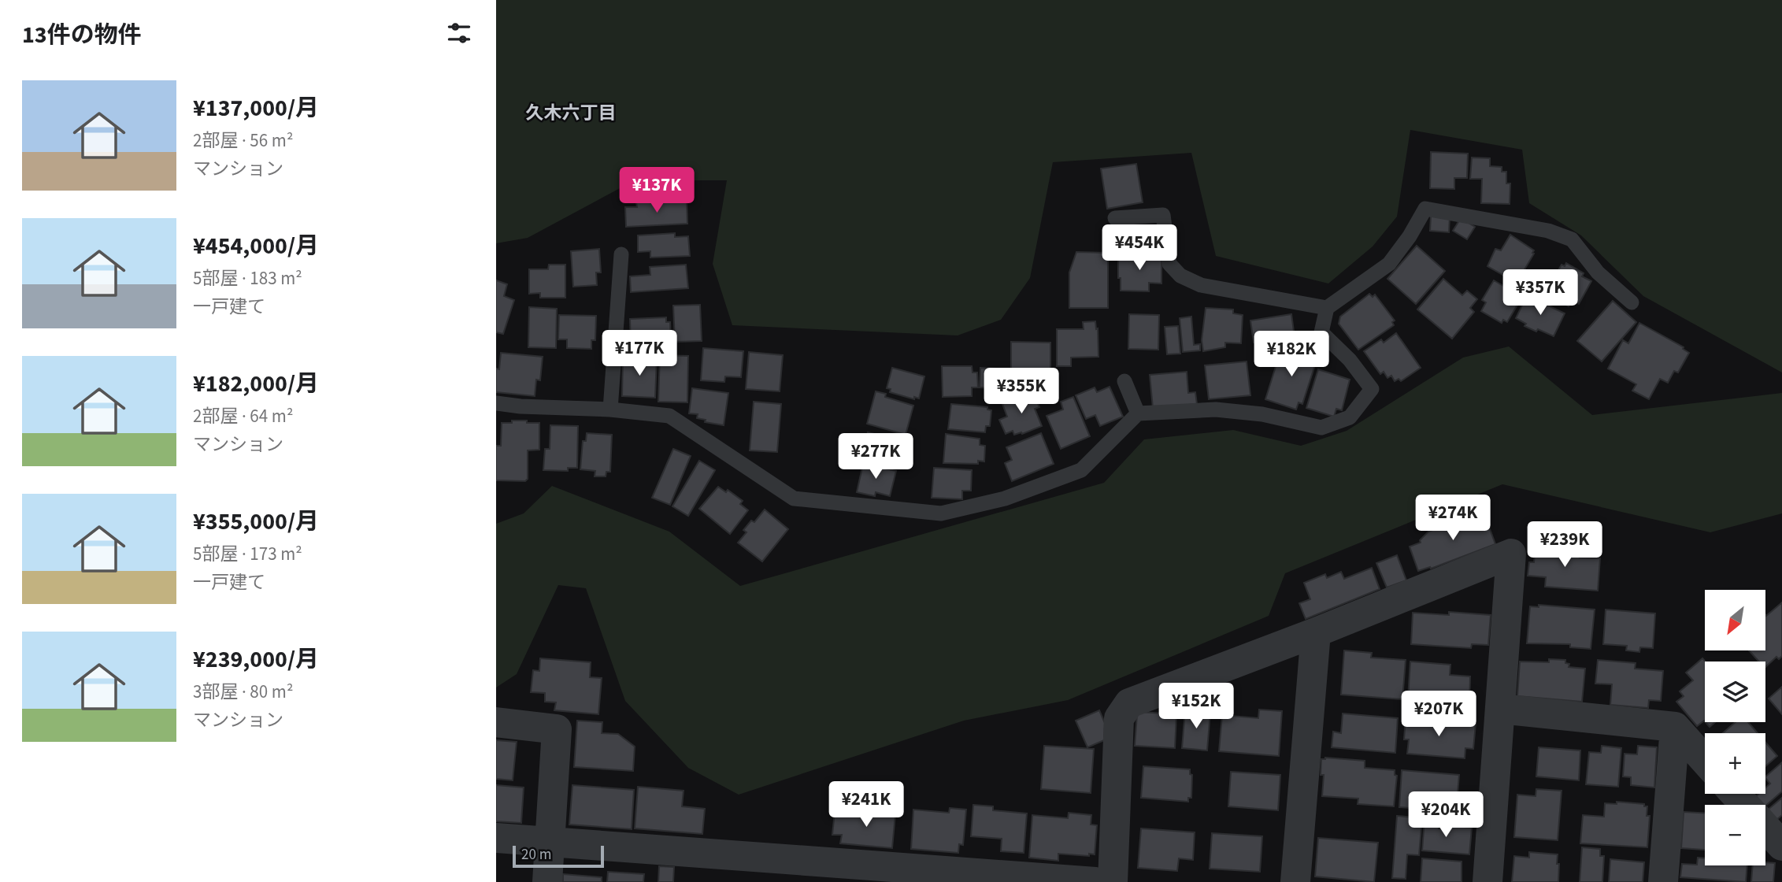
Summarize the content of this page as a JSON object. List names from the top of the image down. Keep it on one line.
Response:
{"districts":["久木六丁目"],"scale_bar":"20 m","north":"bottom left","page":{"heading":"13件の物件","list":[{"name":"¥137,000/月","note":"2部屋 · 56 m² · マンション"},{"name":"¥454,000/月","note":"5部屋 · 183 m² · 一戸建て"},{"name":"¥182,000/月","note":"2部屋 · 64 m² · マンション"},{"name":"¥355,000/月","note":"5部屋 · 173 m² · 一戸建て"},{"name":"¥239,000/月","note":"3部屋 · 80 m² · マンション"}],"price":["¥137K","¥454K","¥357K","¥177K","¥182K","¥355K","¥277K","¥274K","¥239K","¥152K","¥207K","¥241K","¥204K"],"map_buttons":["+","−"],"scale":"20 m"}}
